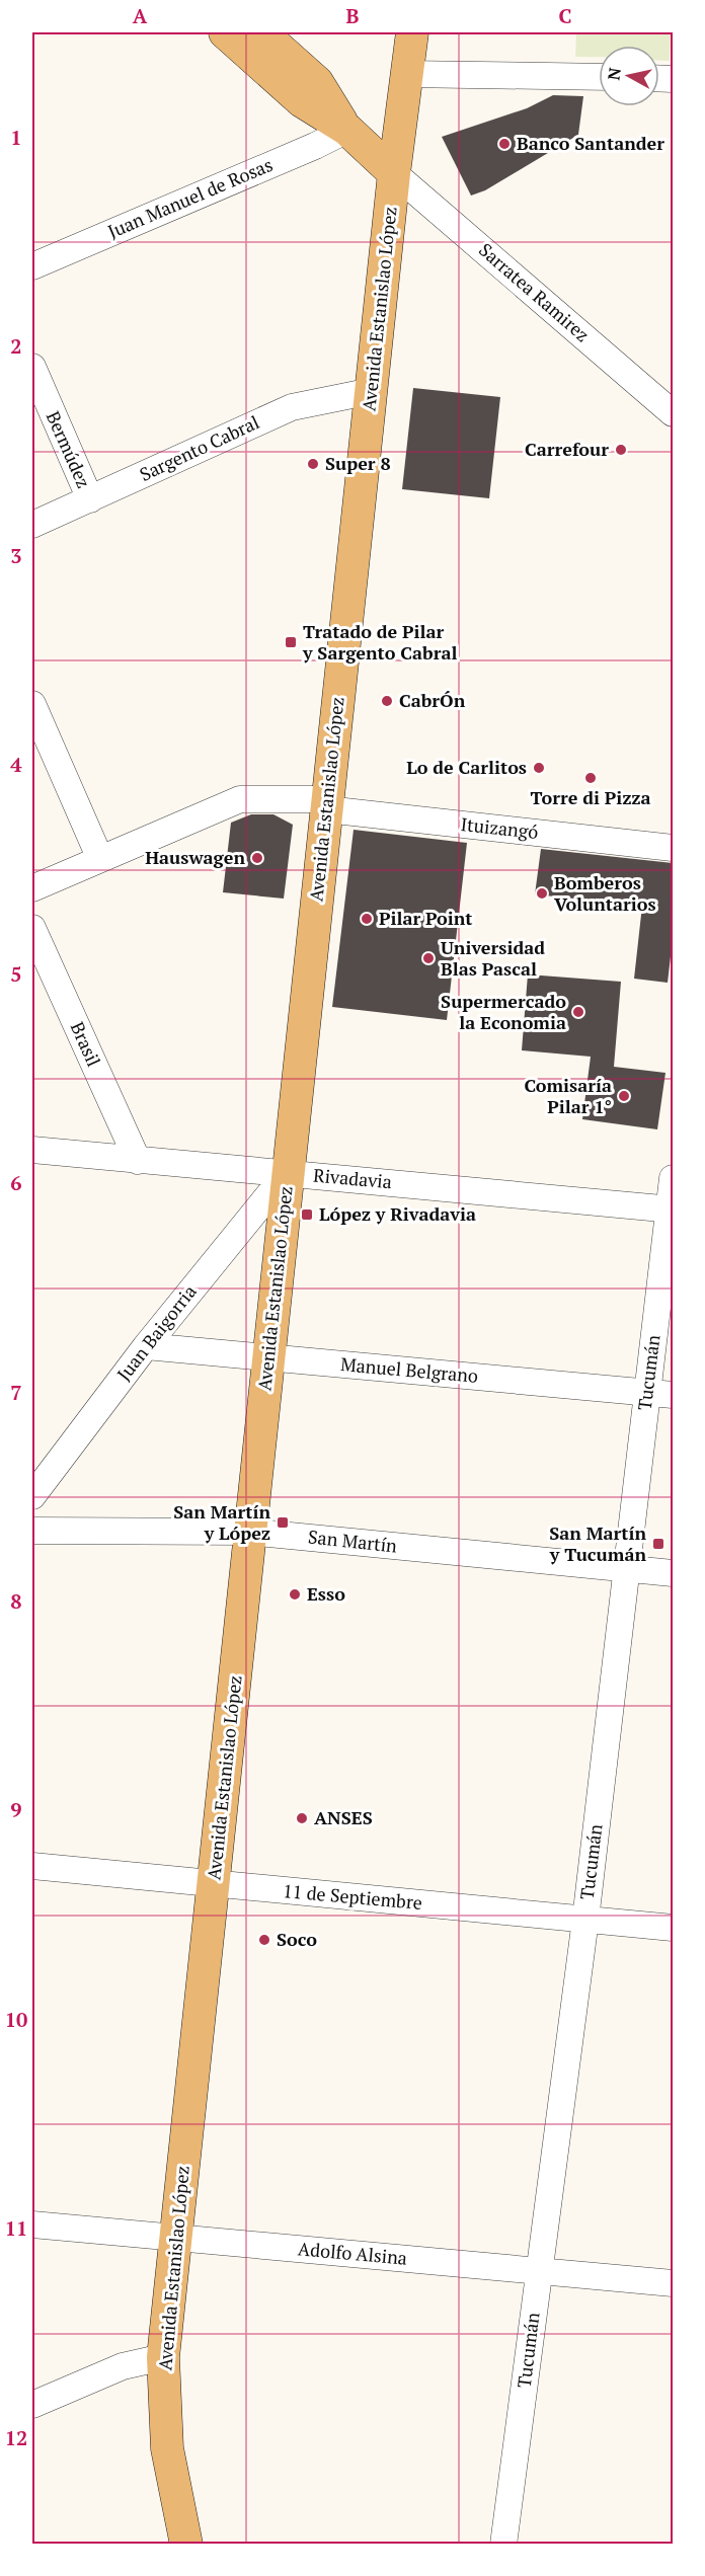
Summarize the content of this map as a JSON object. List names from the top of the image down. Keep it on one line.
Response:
{"streets":{"main road":["Avenida Estanislao López"],"street":["Juan Manuel de Rosas","Sarratea Ramirez","Sargento Cabral","Bermúdez","Ituizangó","Brasil","Rivadavia","Juan Baigorria","Manuel Belgrano","Tucumán","San Martín","11 de Septiembre","Adolfo Alsina"]},"crossings":[["Sarratea Ramirez","Avenida Estanislao López"],["Avenida Estanislao López","Sargento Cabral"],["Avenida Estanislao López","Ituizangó"],["Avenida Estanislao López","Rivadavia"],["Avenida Estanislao López","Juan Baigorria"],["Avenida Estanislao López","Manuel Belgrano"],["Avenida Estanislao López","San Martín"],["Avenida Estanislao López","11 de Septiembre"],["Avenida Estanislao López","Adolfo Alsina"],["Sargento Cabral","Bermúdez"],["Brasil","Rivadavia"],["Rivadavia","Juan Baigorria"],["Rivadavia","Tucumán"],["Juan Baigorria","Manuel Belgrano"],["Manuel Belgrano","Tucumán"],["Tucumán","San Martín"],["Tucumán","11 de Septiembre"],["Tucumán","Adolfo Alsina"]],"places":{"other":["Banco Santander","Carrefour","Super 8","CabrÓn","Lo de Carlitos","Torre di Pizza","Hauswagen","Bomberos Voluntarios","Pilar Point","Universidad Blas Pascal","Supermercado la Economia","Comisaría Pilar 1°","Esso","ANSES","Soco"],"transit":["Tratado de Pilar y Sargento Cabral","López y Rivadavia","San Martín y López","San Martín y Tucumán"]},"north":"left","grid":{"columns":["A","B","C"],"rows":["1","2","3","4","5","6","7","8","9","10","11","12"]}}
